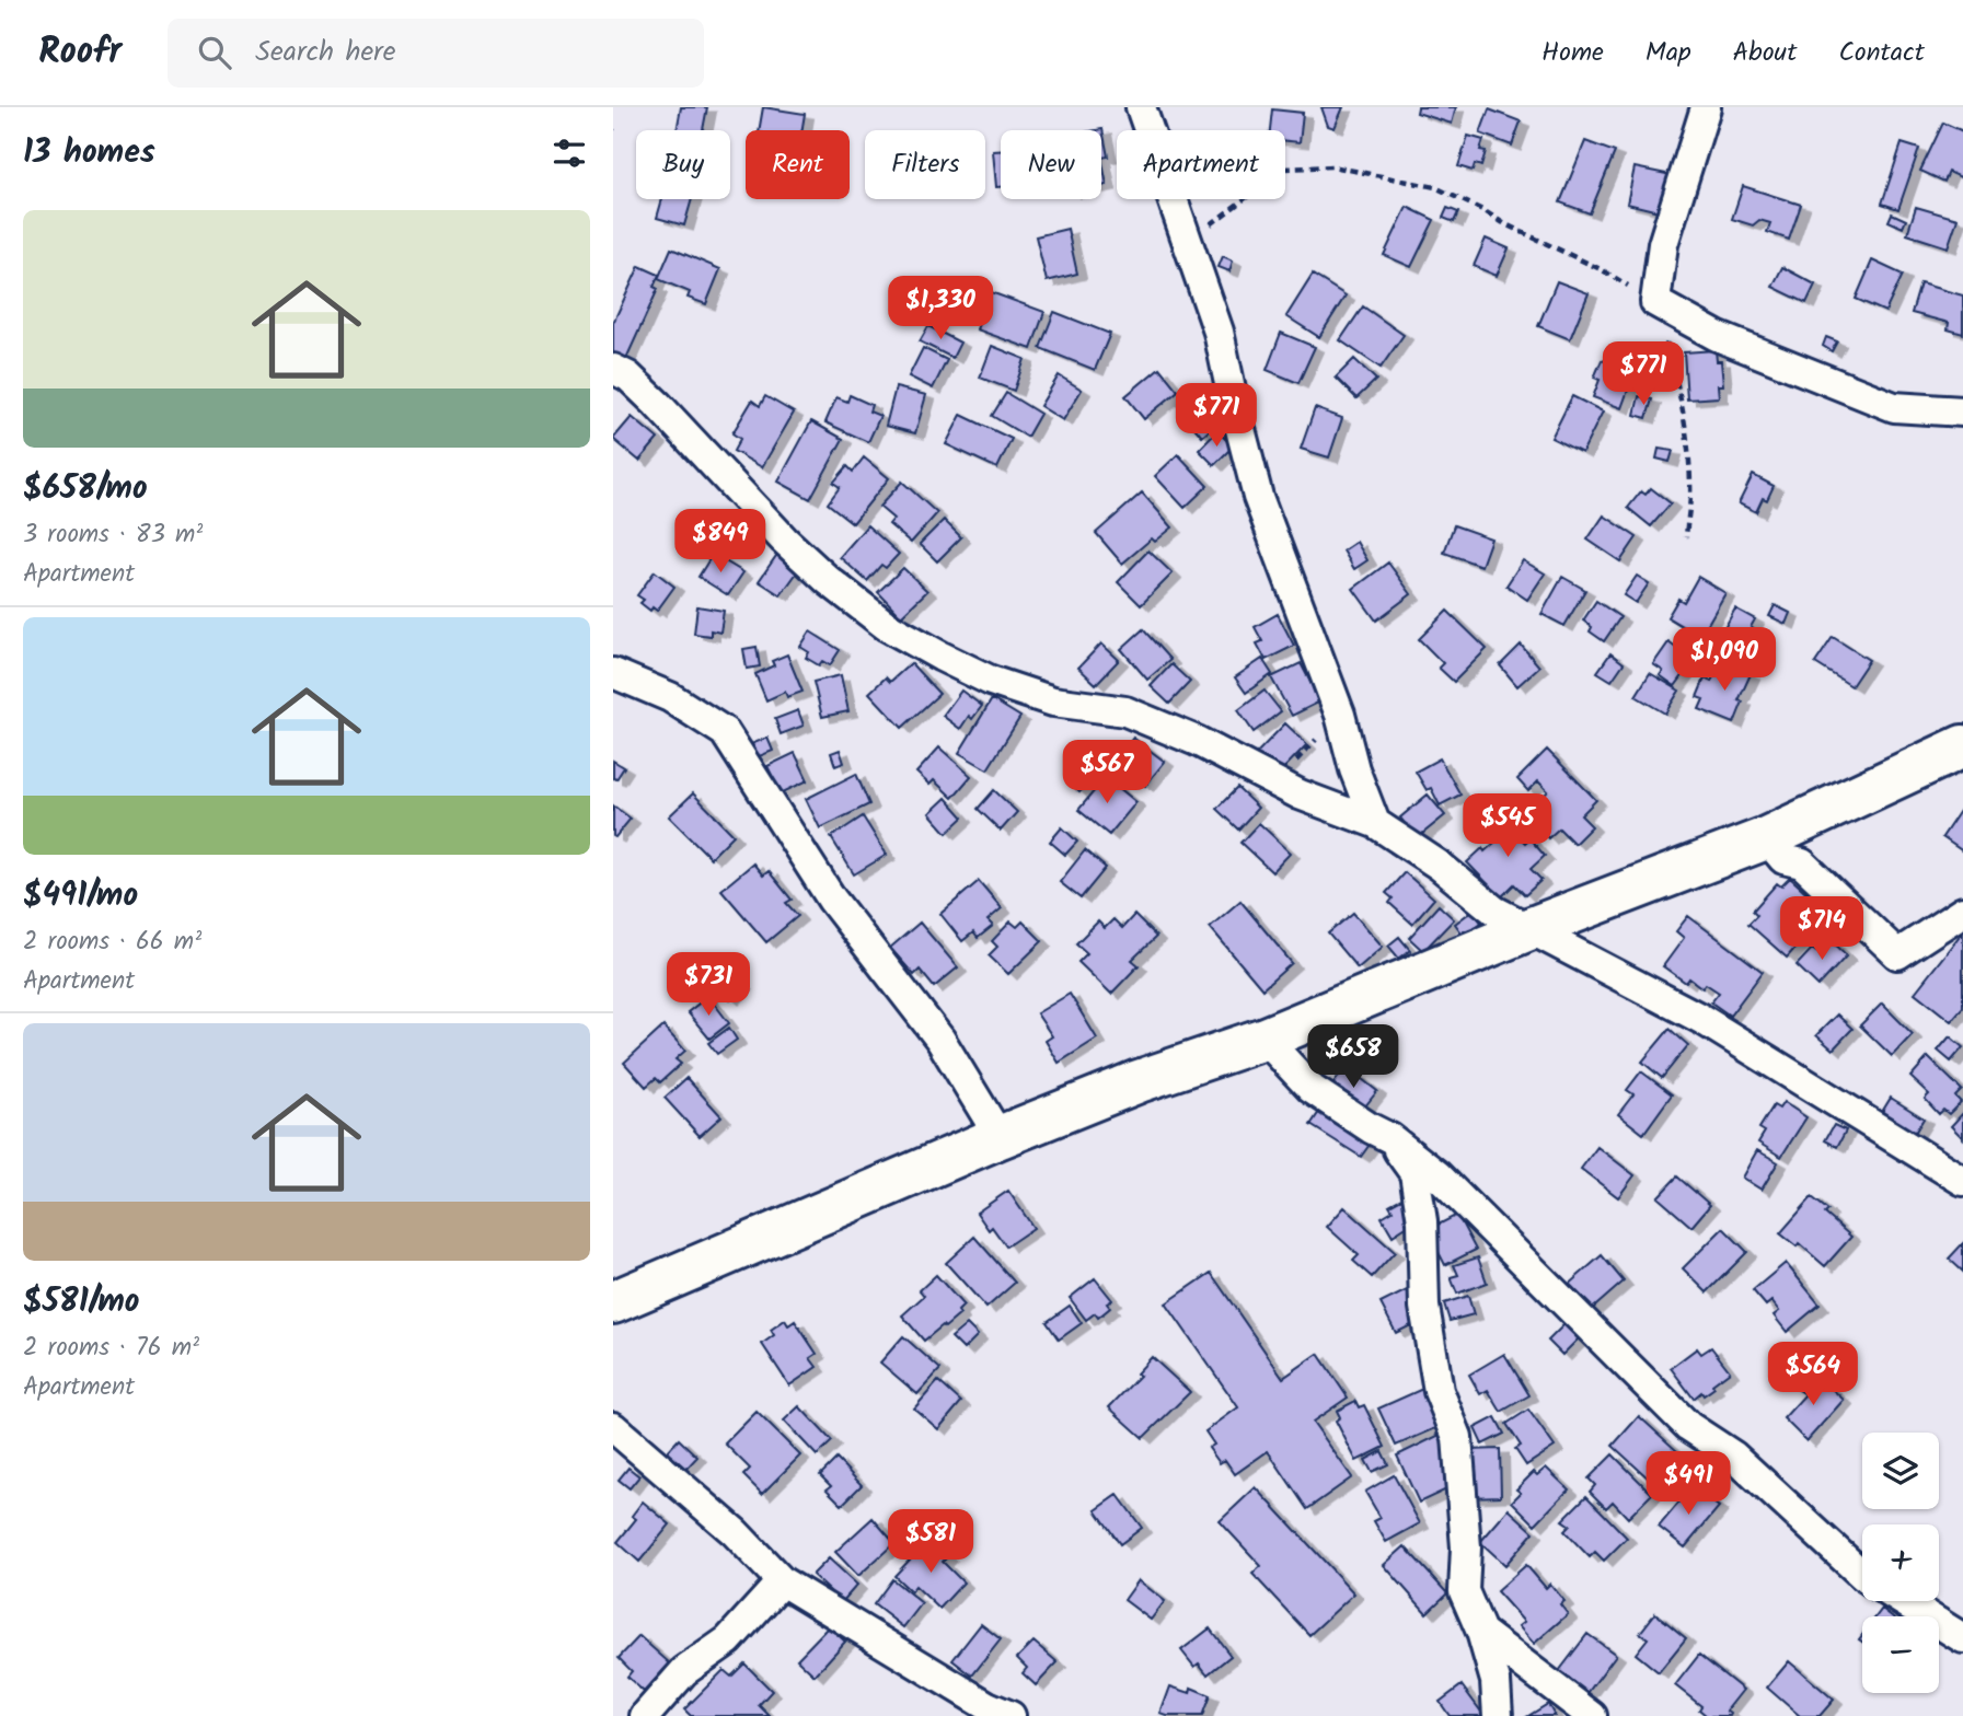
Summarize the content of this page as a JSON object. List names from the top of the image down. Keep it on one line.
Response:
{"page":{"header":"Roofr","search":"Search here","nav":["Home","Map","About","Contact"],"heading":"13 homes","chip":["Buy","Rent","Filters","New","Apartment"],"list":[{"name":"$658/mo","note":"3 rooms · 83 m² · Apartment"},{"name":"$491/mo","note":"2 rooms · 66 m² · Apartment"},{"name":"$581/mo","note":"2 rooms · 76 m² · Apartment"}],"price":["$1,330","$771","$771","$849","$1,090","$567","$545","$714","$731","$658","$564","$491","$581"],"map_buttons":["+","−"]}}
